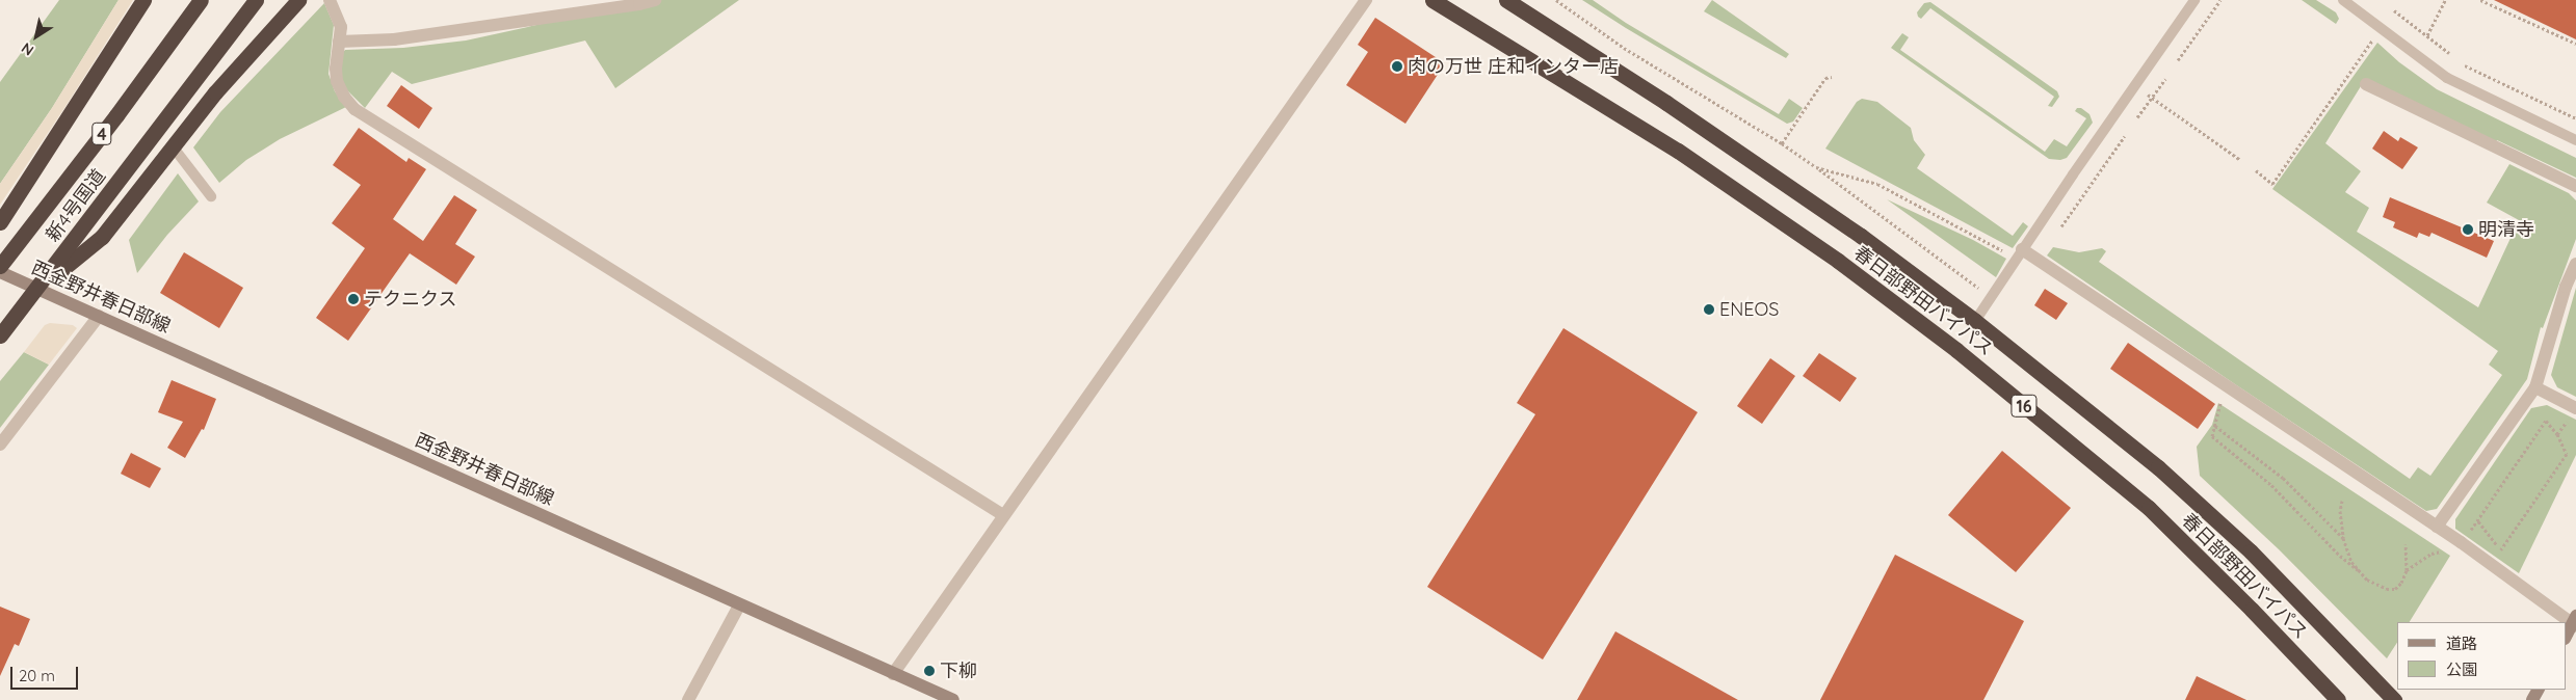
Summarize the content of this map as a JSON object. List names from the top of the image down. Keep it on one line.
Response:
{"streets":{"highway":["4","新4号国道","春日部野田バイパス","16"],"main road":["西金野井春日部線"]},"crossings":[["4","新4号国道"],["4","西金野井春日部線"],["新4号国道","西金野井春日部線"]],"places":["肉の万世 庄和インター店","明清寺","テクニクス","ENEOS","下柳"],"legend":["道路","公園"],"scale_bar":"20 m","north":"bottom left"}
